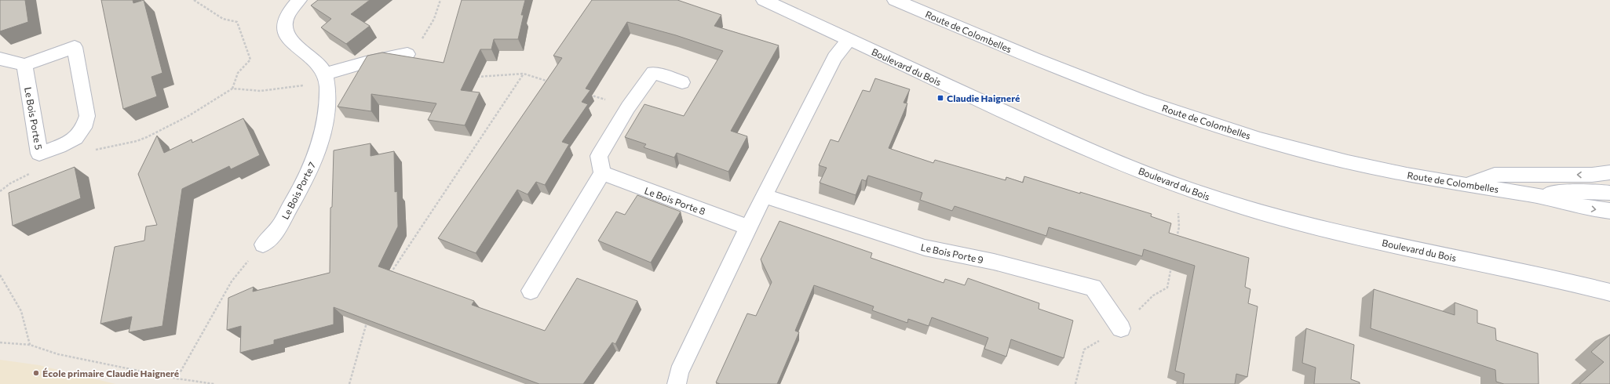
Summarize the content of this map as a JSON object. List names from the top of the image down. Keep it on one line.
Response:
{"streets":{"street":["Route de Colombelles","Boulevard du Bois","Le Bois Porte 5","Le Bois Porte 7","Le Bois Porte 8","Le Bois Porte 9"]},"places":{"transit":["Claudie Haigneré"],"other":["École primaire Claudie Haigneré"]}}
